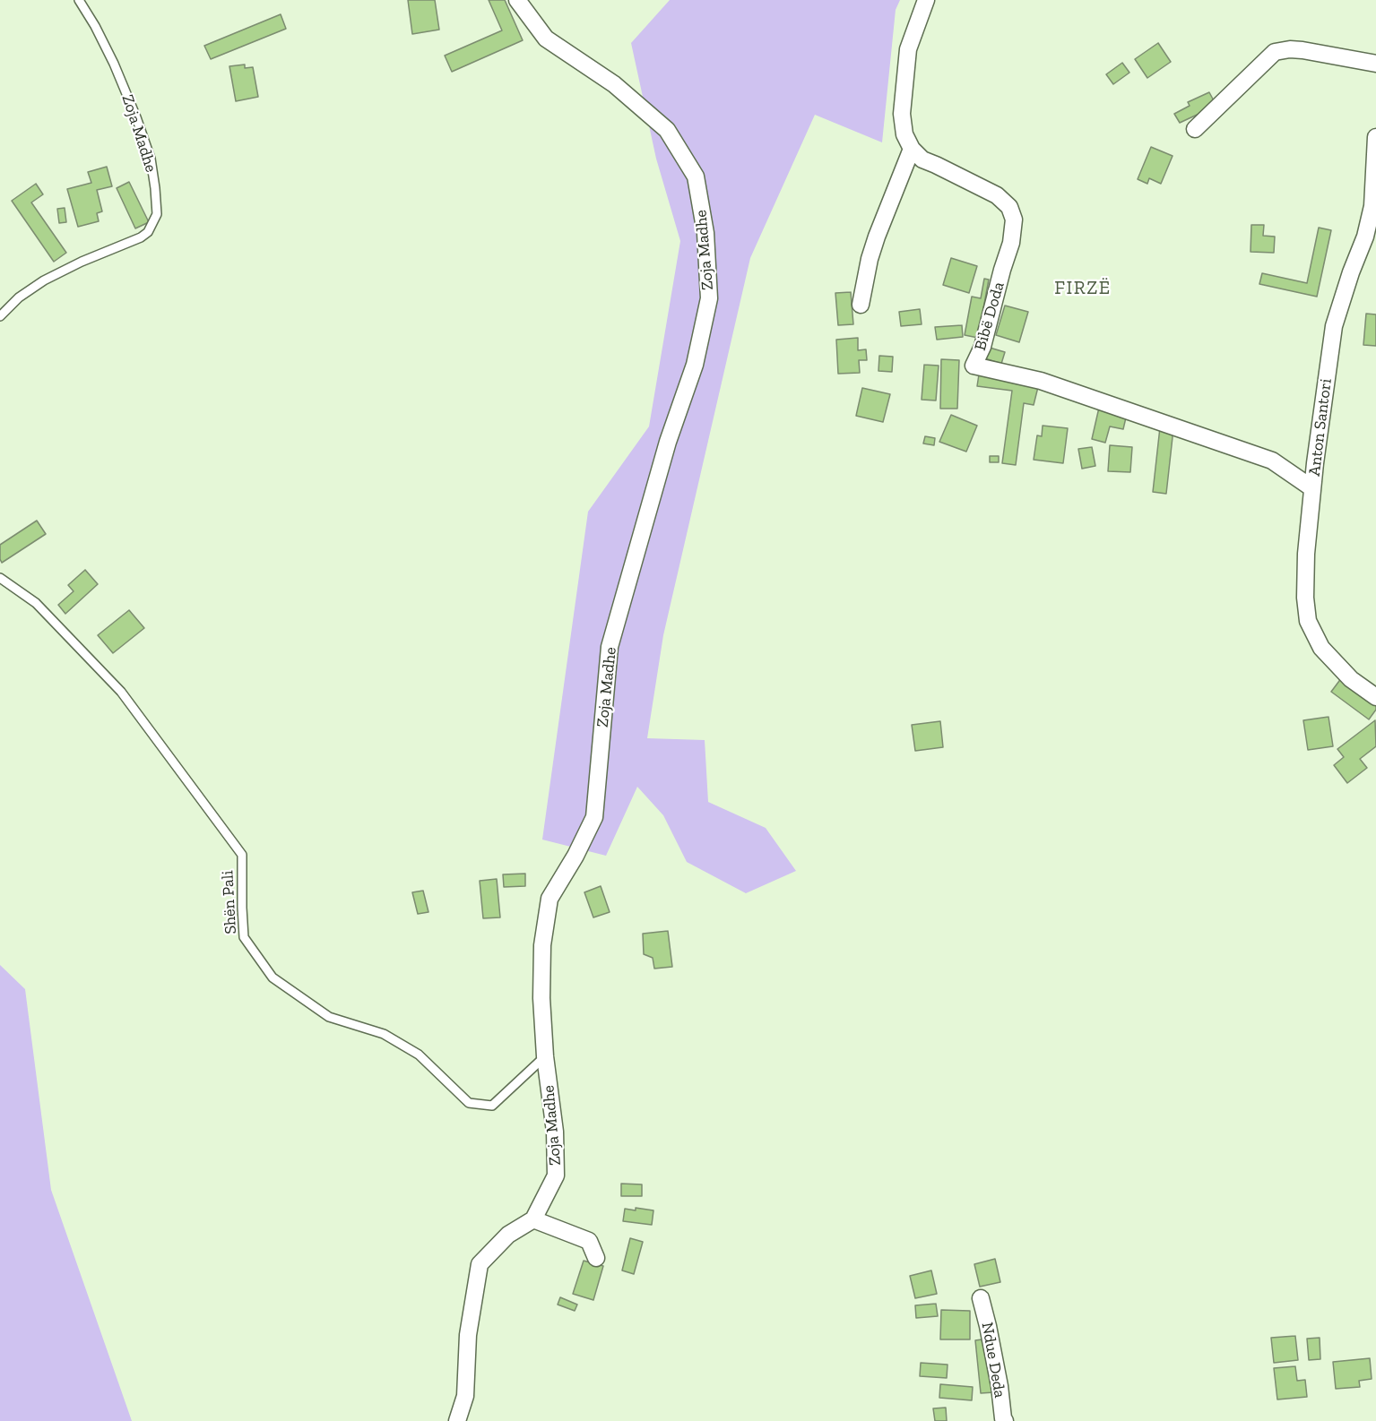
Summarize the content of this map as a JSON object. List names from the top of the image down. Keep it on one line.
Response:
{"streets":{"street":["Zoja Madhe","Bibë Doda","Anton Santori","Ndue Deda"],"lane":["Shën Pali"]},"crossings":[["Zoja Madhe","Shën Pali"],["Bibë Doda","Anton Santori"]],"districts":["FIRZË"]}
